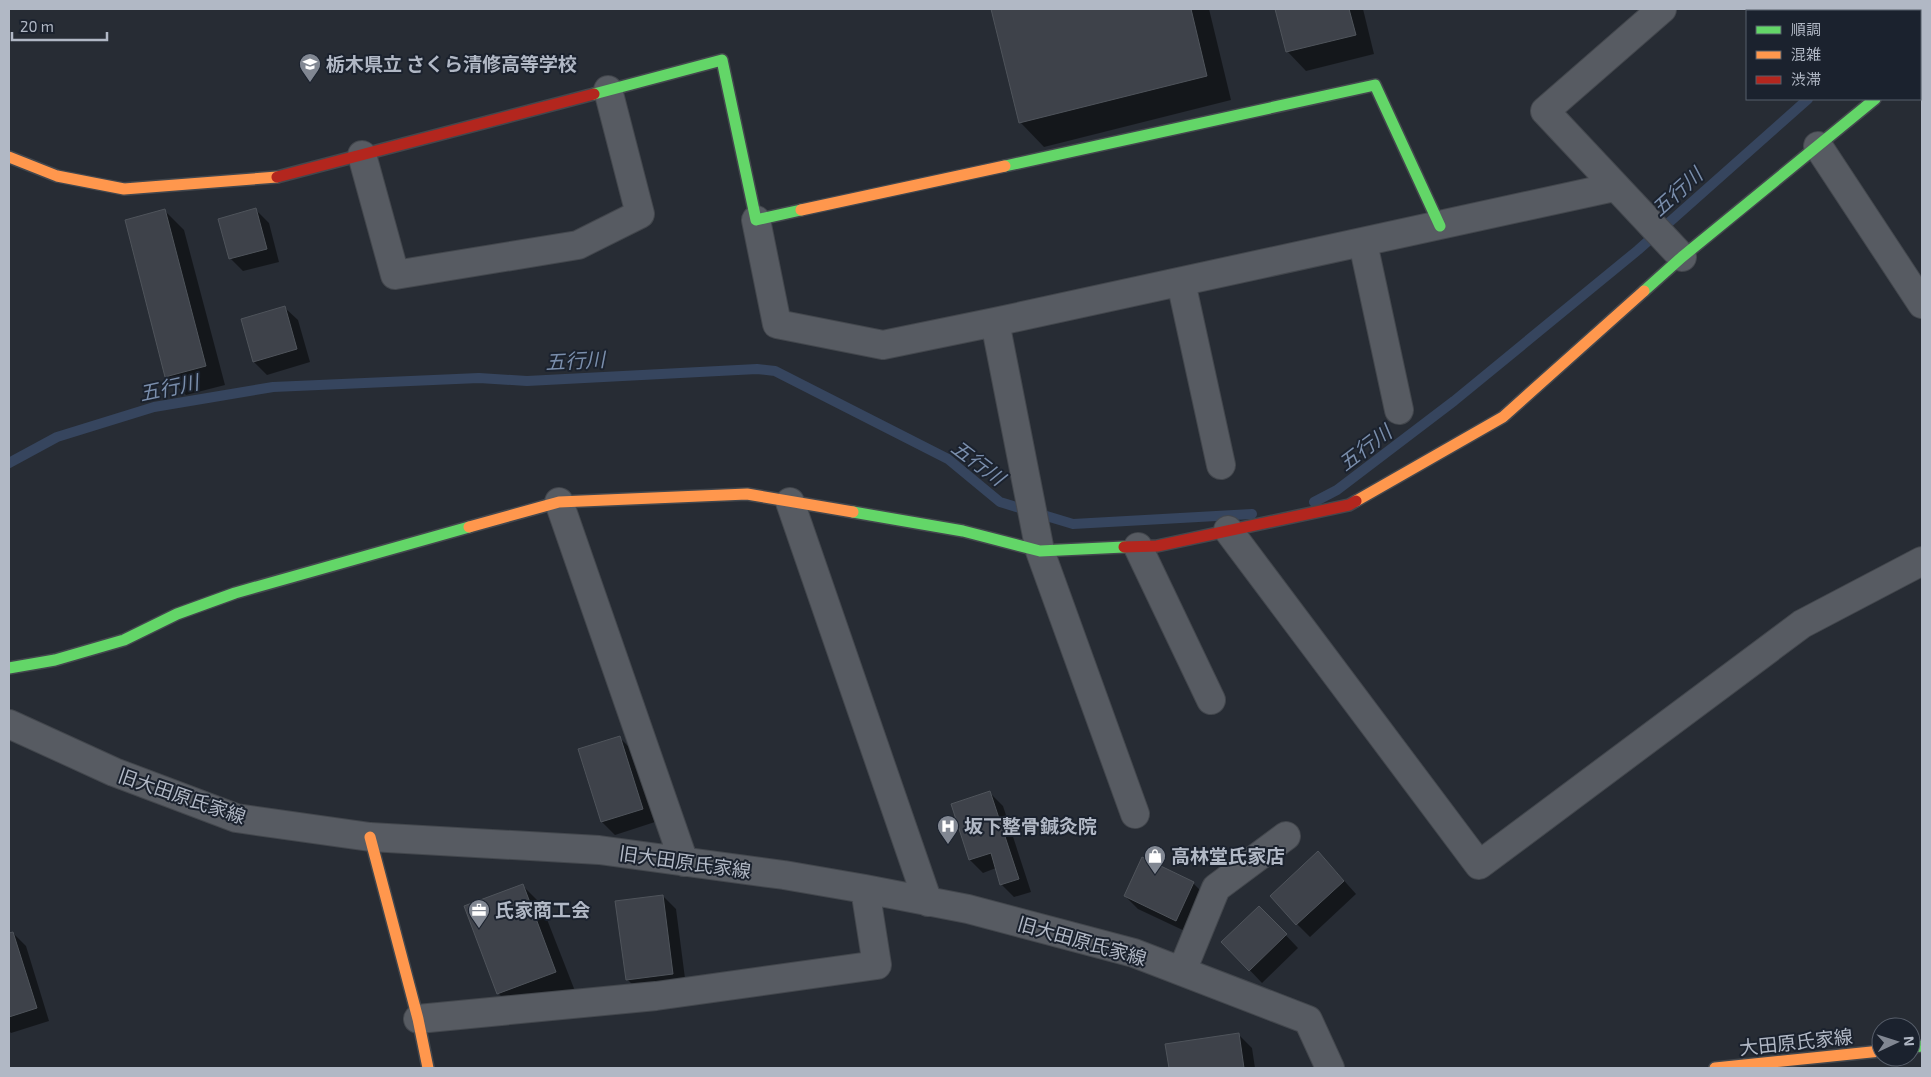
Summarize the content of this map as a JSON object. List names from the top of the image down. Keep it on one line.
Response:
{"streets":{"street":["旧大田原氏家線","大田原氏家線"]},"water":["五行川"],"places":{"school or university":["栃木県立 さくら清修高等学校"],"hospital":["坂下整骨鍼灸院"],"shop":["高林堂氏家店"],"office":["氏家商工会"]},"legend":["順調","混雑","渋滞"],"scale_bar":"20 m","north":"right"}
